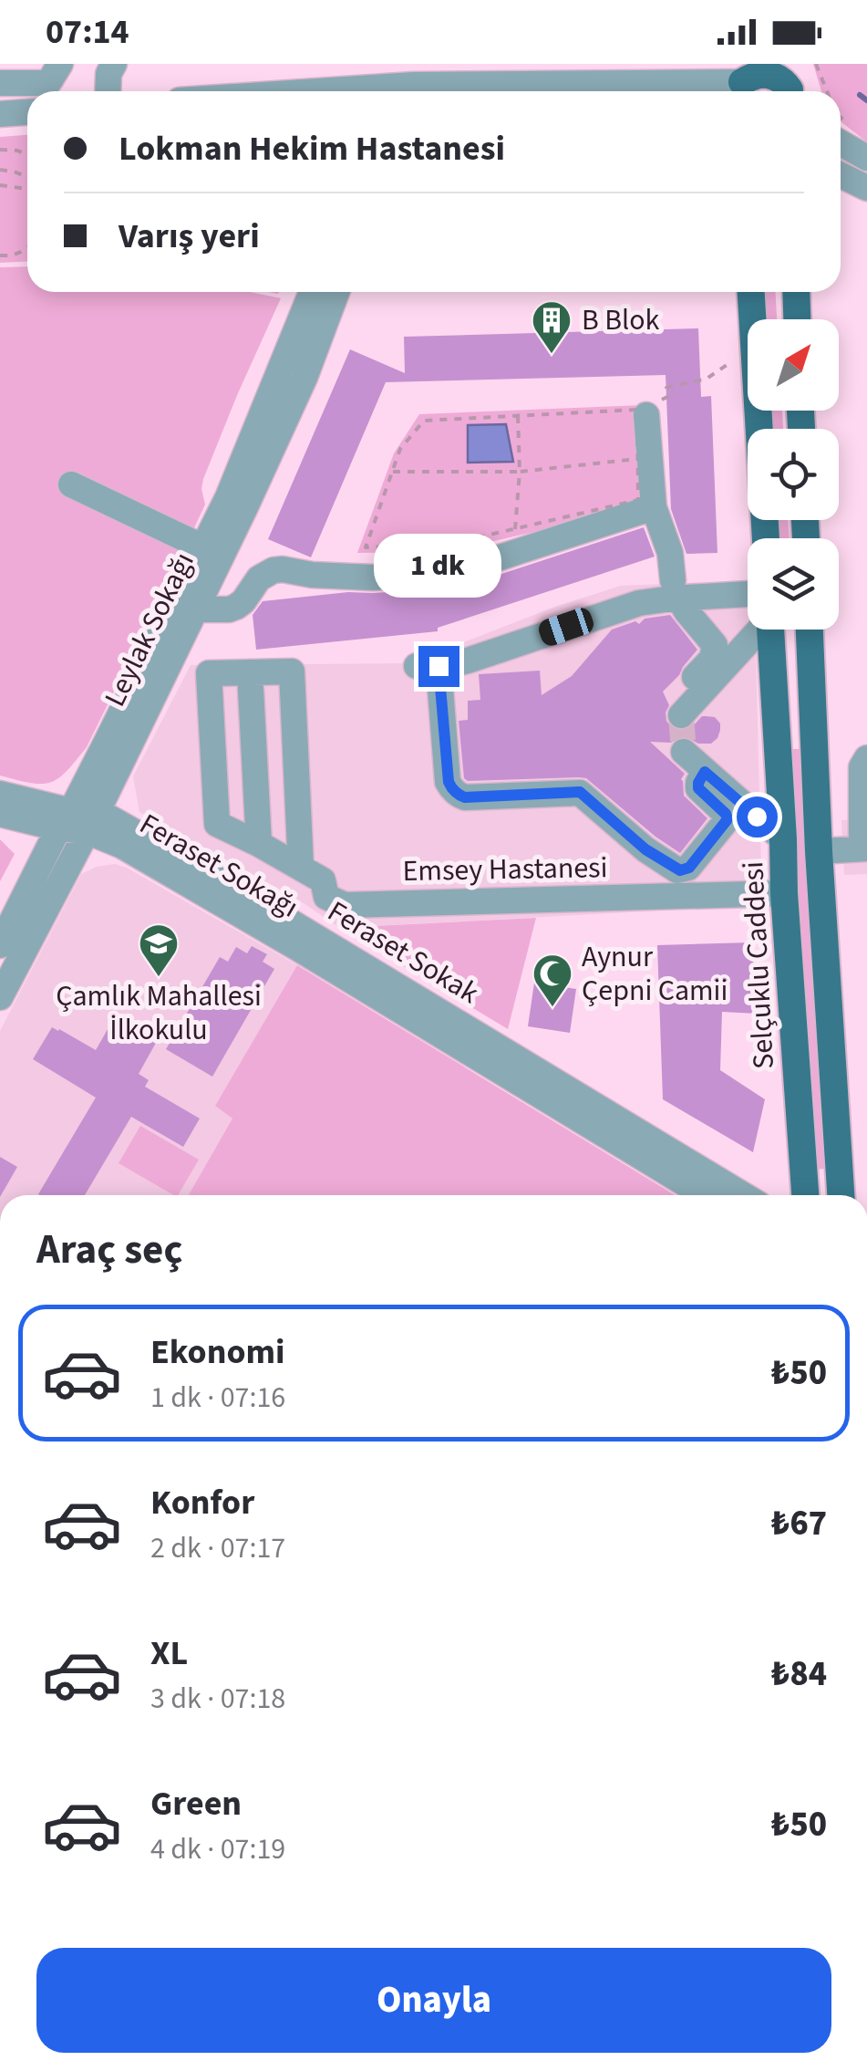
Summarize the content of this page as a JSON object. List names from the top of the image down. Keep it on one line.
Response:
{"streets":{"main road":["Selçuklu Caddesi"],"street":["Leylak Sokağı","Feraset Sokağı","Emsey Hastanesi","Feraset Sokak"]},"crossings":[["Leylak Sokağı","Feraset Sokağı"],["Leylak Sokağı","Feraset Sokak"],["Feraset Sokağı","Feraset Sokak"],["Emsey Hastanesi","Selçuklu Caddesi"]],"places":{"building":["B Blok"],"school or university":["Çamlık Mahallesi İlkokulu"],"mosque":["Aynur Çepni Camii"]},"north":"top right","page":{"status":"07:14","banner":["Lokman Hekim Hastanesi","Varış yeri"],"bubble":"1 dk","heading":"Araç seç","list":[{"name":"Ekonomi","note":"1 dk · 07:16","value":"₺50"},{"name":"Konfor","note":"2 dk · 07:17","value":"₺67"},{"name":"XL","note":"3 dk · 07:18","value":"₺84"},{"name":"Green","note":"4 dk · 07:19","value":"₺50"}],"buttons":"Onayla"}}
